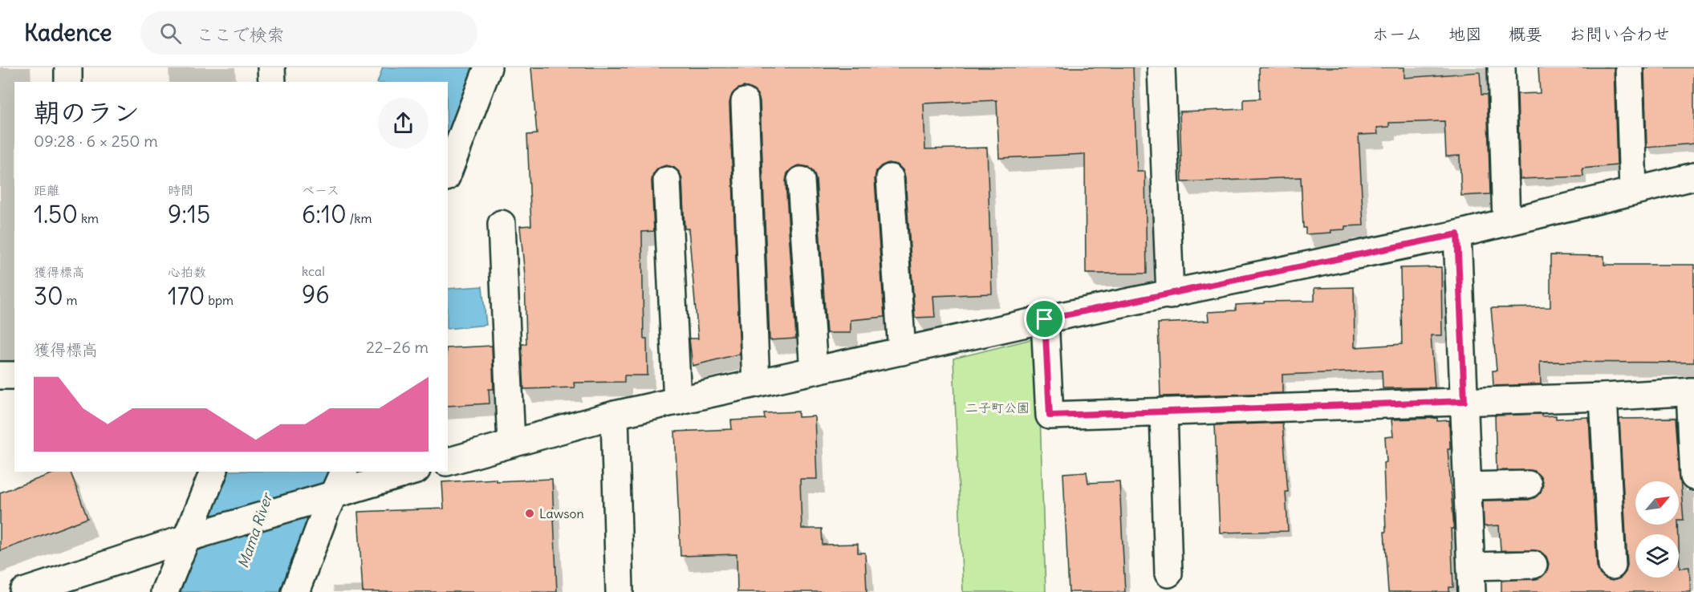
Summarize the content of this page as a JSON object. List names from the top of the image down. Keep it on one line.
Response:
{"water":["Mama River"],"parks":["二子町公園"],"places":["Lawson"],"north":"top right","page":{"header":"Kadence","search":"ここで検索","nav":["ホーム","地図","概要","お問い合わせ"],"heading":["朝のラン","09:28 · 6 × 250 m"],"stats":[["距離","1.50 km"],["時間","9:15"],["ペース","6:10 /km"],["獲得標高","30 m"],["心拍数","170 bpm"],["kcal","96"]],"chart":["獲得標高","22–26 m"]}}
